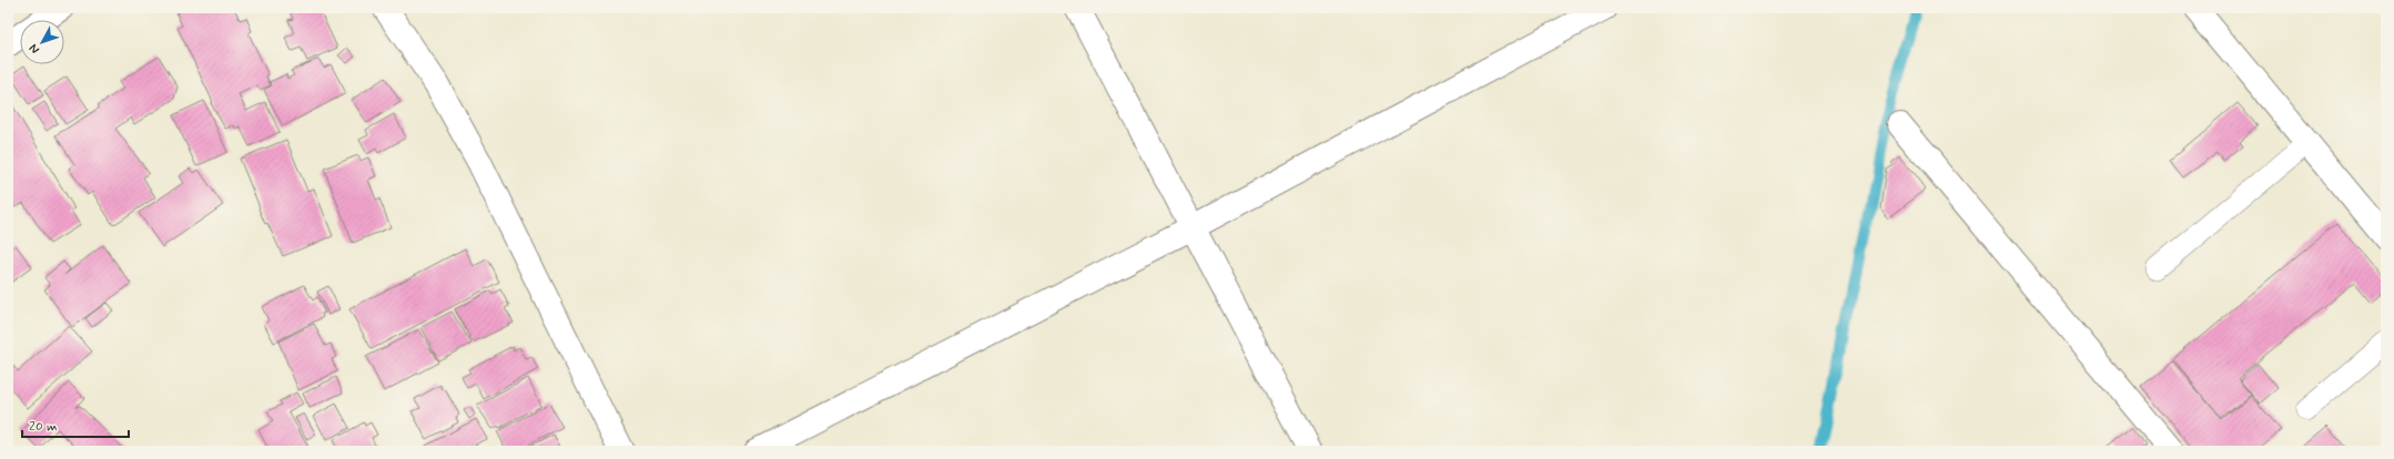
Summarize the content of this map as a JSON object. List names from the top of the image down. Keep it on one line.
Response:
{"scale_bar":"20 m","north":"bottom left"}
